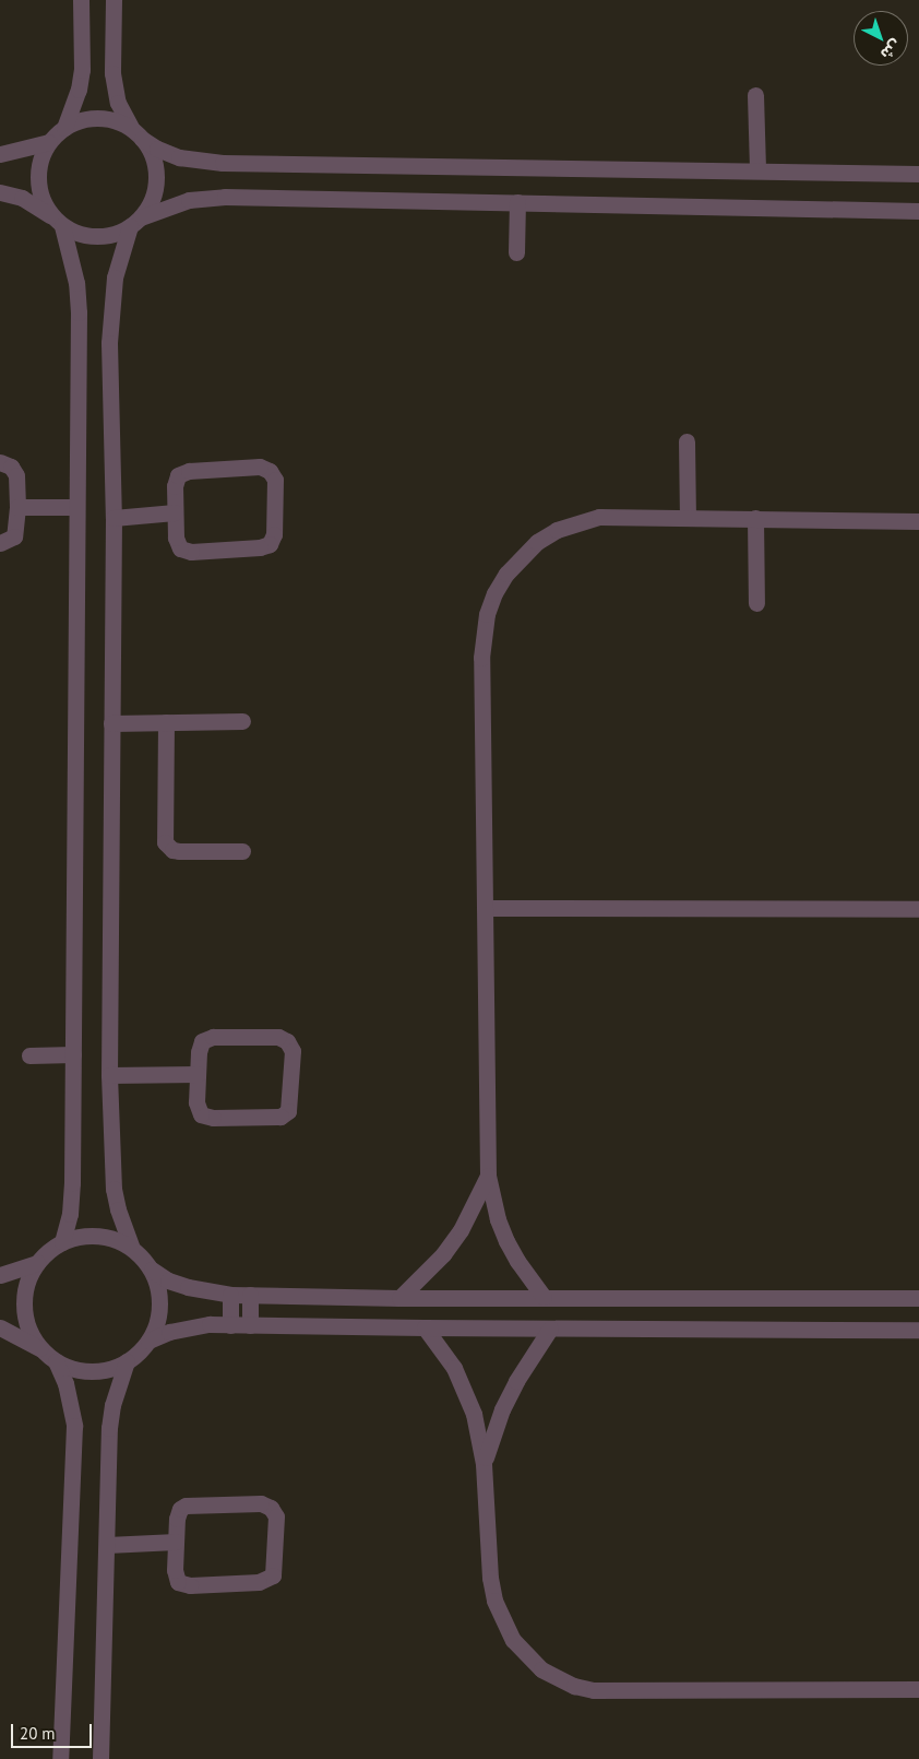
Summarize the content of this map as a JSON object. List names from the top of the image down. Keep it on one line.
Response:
{"scale_bar":"20 m","north":"bottom right"}
